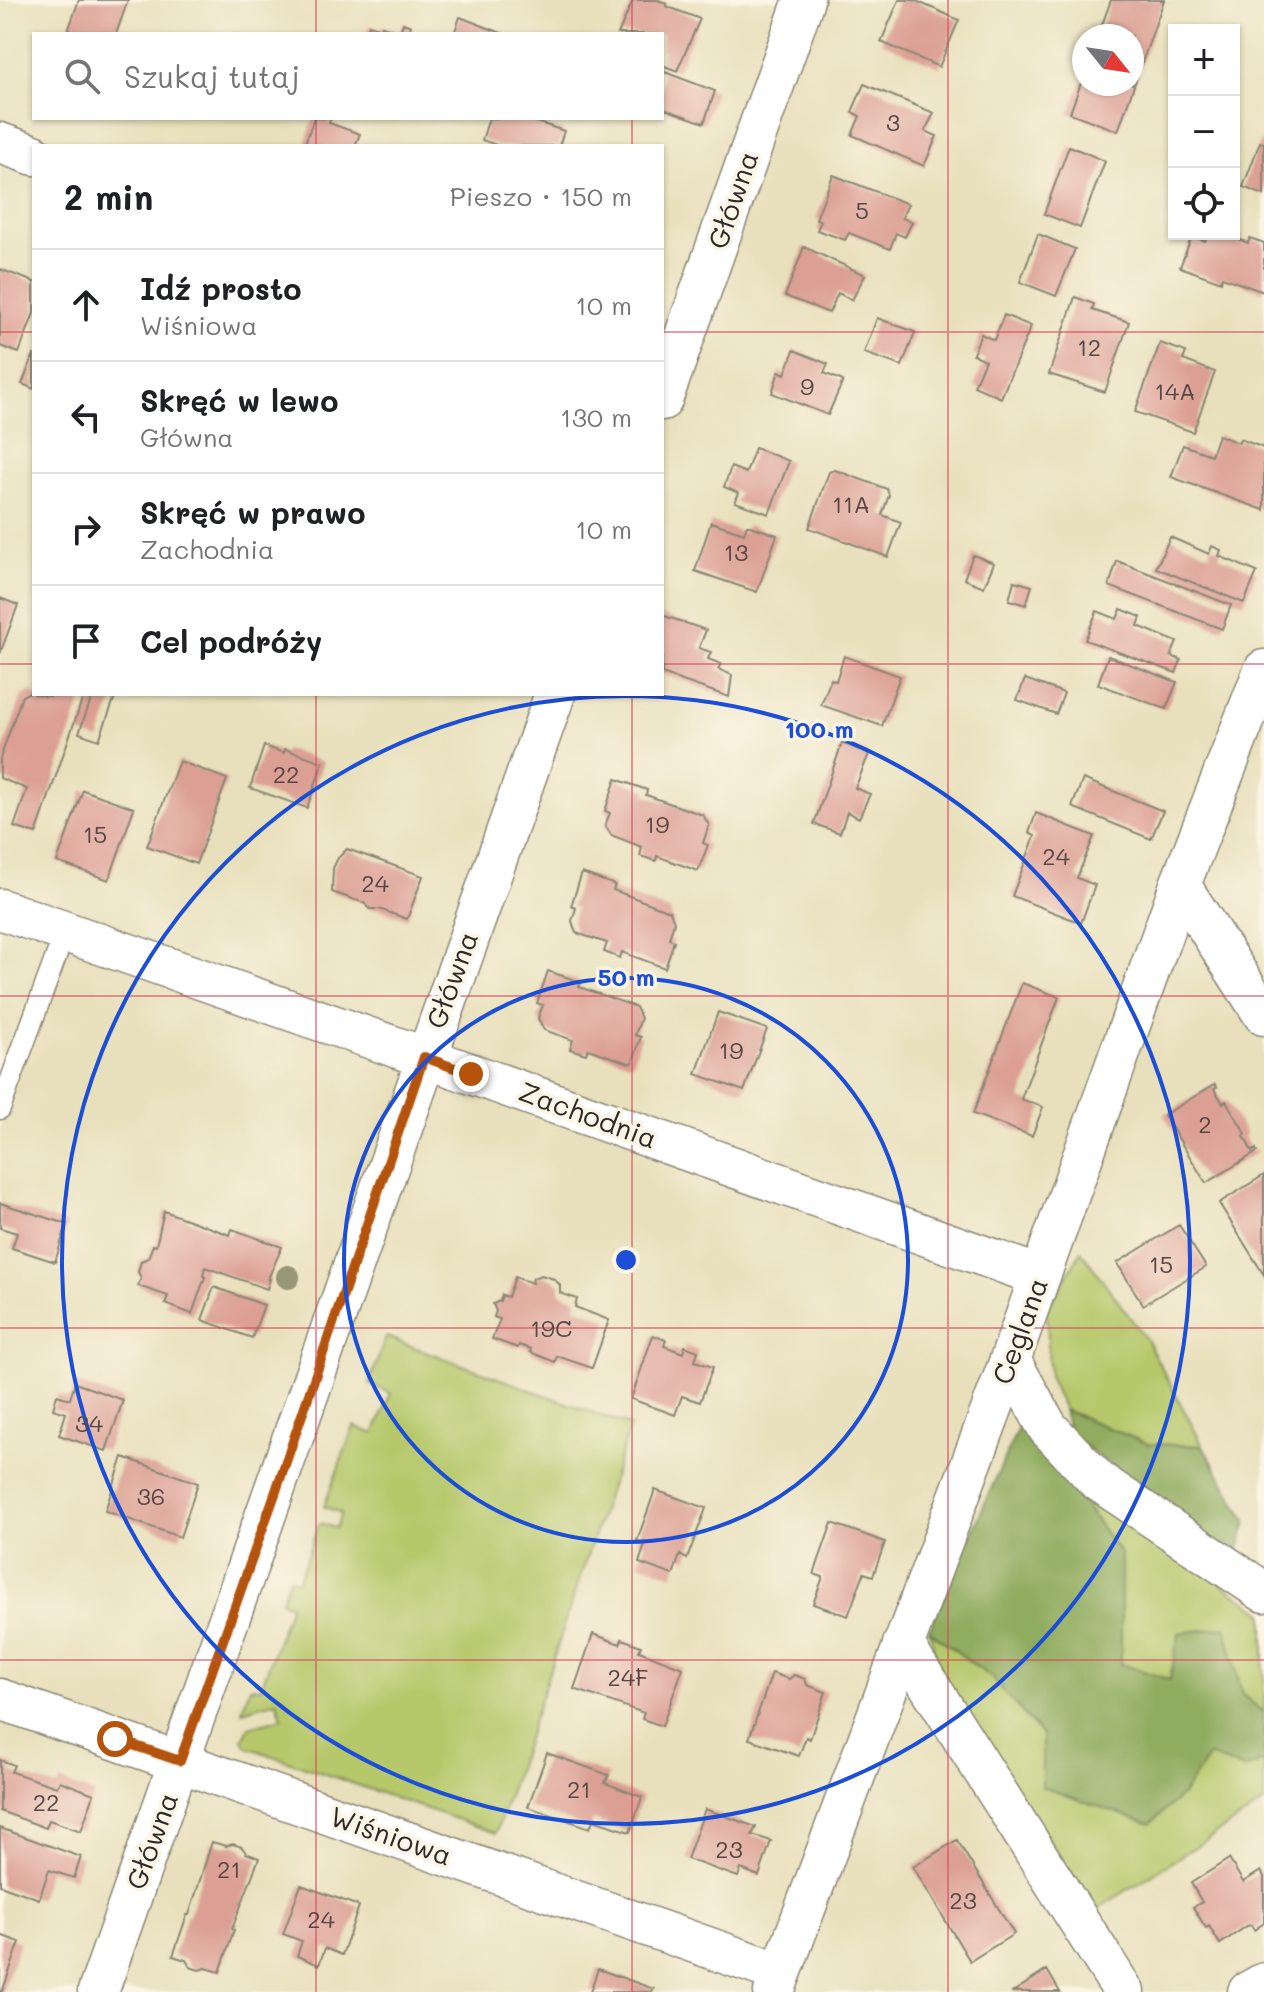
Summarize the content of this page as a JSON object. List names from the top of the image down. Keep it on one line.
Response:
{"streets":{"street":["Główna","Zachodnia","Ceglana","Wiśniowa"]},"crossings":[["Główna","Zachodnia"],["Główna","Wiśniowa"],["Zachodnia","Ceglana"],["Ceglana","Wiśniowa"]],"house_numbers":["3","5","12","9","14A","11A","13","22","19","15","24","24","19","2","15","19C","34","36","24F","21","22","23","21","23","24"],"north":"bottom right","page":{"map_buttons":["+","−"],"search":"Szukaj tutaj","heading":["2 min","Pieszo · 150 m"],"list":[["Idź prosto","Wiśniowa","10 m"],["Skręć w lewo","Główna","130 m"],["Skręć w prawo","Zachodnia","10 m"],"Cel podróży"]},"rings":["100 m","50 m"]}
